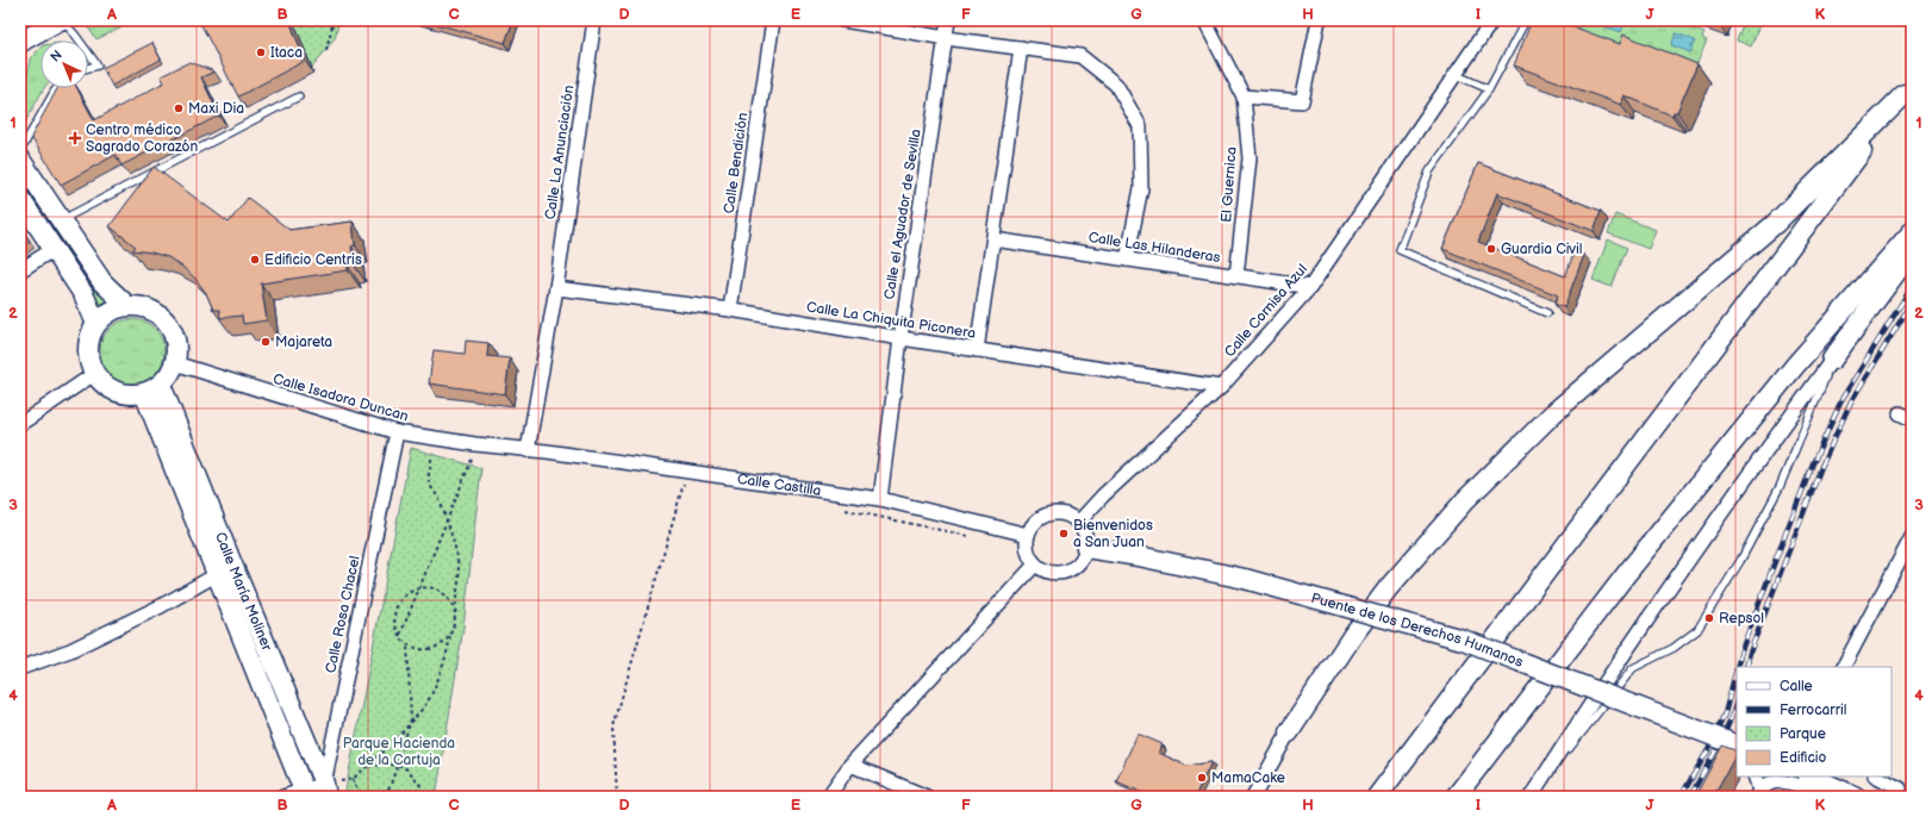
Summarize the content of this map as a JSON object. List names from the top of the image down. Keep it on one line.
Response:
{"streets":{"main road":["Calle María Moliner","Puente de los Derechos Humanos"],"street":["Calle La Anunciación","Calle Bendición","El Guernica","Calle el Aguador de Sevilla","Calle Las Hilanderas","Calle Cornisa Azul","Calle La Chiquita Piconera","Calle Isadora Duncan","Calle Castilla","Calle Rosa Chacel"]},"crossings":[["Calle La Anunciación","Calle La Chiquita Piconera"],["Calle La Anunciación","Calle Isadora Duncan"],["Calle La Anunciación","Calle Castilla"],["Calle Bendición","Calle La Chiquita Piconera"],["El Guernica","Calle Las Hilanderas"],["Calle el Aguador de Sevilla","Calle La Chiquita Piconera"],["Calle el Aguador de Sevilla","Calle Castilla"],["Calle Las Hilanderas","Calle Cornisa Azul"],["Calle Cornisa Azul","Calle La Chiquita Piconera"],["Calle Cornisa Azul","Calle Castilla"],["Calle Cornisa Azul","Puente de los Derechos Humanos"],["Calle Isadora Duncan","Calle Castilla"],["Calle Isadora Duncan","Calle María Moliner"],["Calle Isadora Duncan","Calle Rosa Chacel"],["Calle Castilla","Puente de los Derechos Humanos"],["Calle María Moliner","Calle Rosa Chacel"]],"parks":["Parque Hacienda de la Cartuja"],"places":{"other":["Itaca","Maxi Dia","Guardia Civil","Edificio Centris","Majareta","Bienvenidos a San Juan","Repsol","MamaCake"],"health":["Centro médico Sagrado Corazón"]},"legend":["Calle","Ferrocarril","Parque","Edificio"],"north":"top left","grid":{"columns":["A","B","C","D","E","F","G","H","I","J","K"],"rows":["1","2","3","4"]}}
